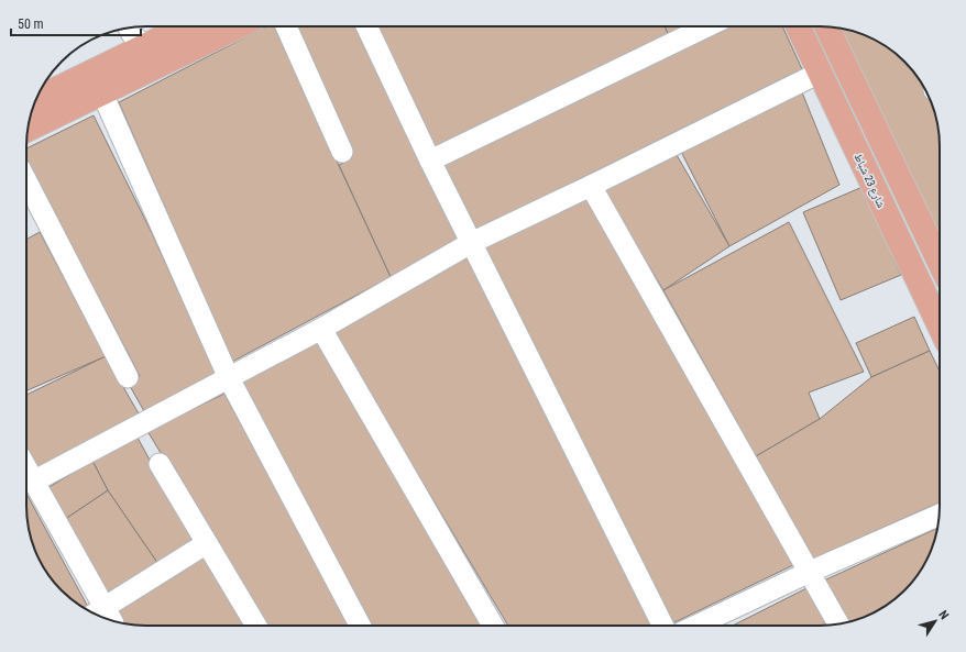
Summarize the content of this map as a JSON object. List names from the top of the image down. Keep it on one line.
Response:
{"streets":{"main road":["شارع 23 شباط"]},"scale_bar":"50 m","north":"top right"}
